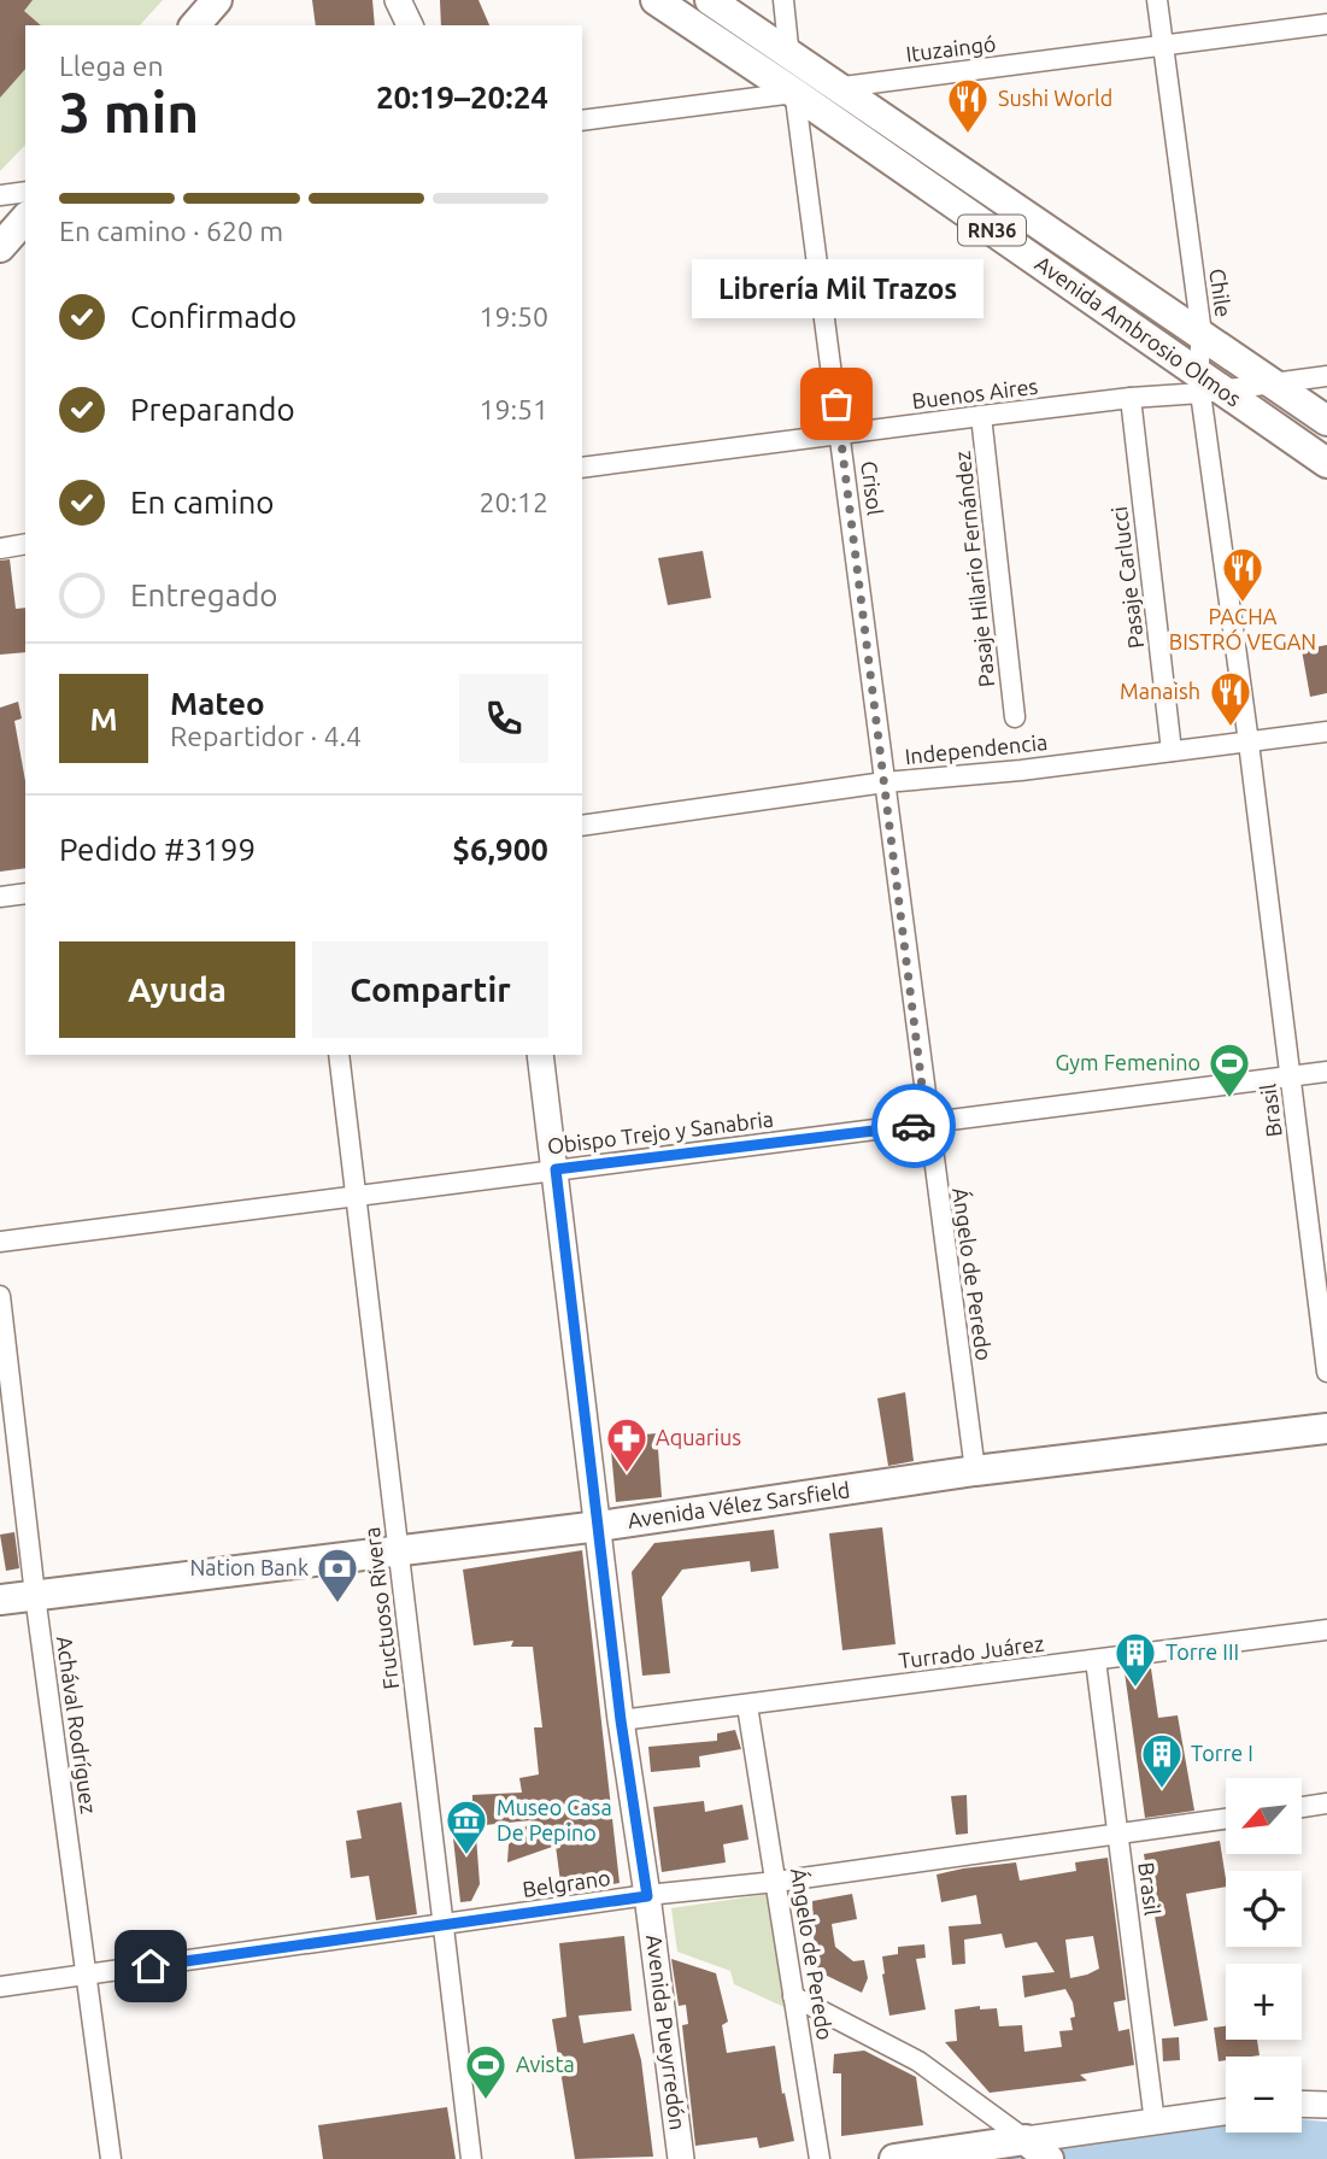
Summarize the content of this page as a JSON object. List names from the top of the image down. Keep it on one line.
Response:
{"streets":{"main road":["RN36","Avenida Ambrosio Olmos","Avenida Vélez Sarsfield","Avenida Pueyrredón"],"street":["Ituzaingó","Chile","Buenos Aires","Crisol","Pasaje Hilario Fernández","Pasaje Carlucci","Independencia","Brasil","Obispo Trejo y Sanabria","Ángelo de Peredo","Fructuoso Rivera","Turrado Juárez","Achával Rodríguez","Belgrano"]},"crossings":[["Ituzaingó","Chile"],["Ituzaingó","Avenida Ambrosio Olmos"],["Ituzaingó","Crisol"],["Chile","Avenida Ambrosio Olmos"],["Chile","Buenos Aires"],["Chile","Independencia"],["Chile","Brasil"],["Avenida Ambrosio Olmos","Buenos Aires"],["Avenida Ambrosio Olmos","Crisol"],["Buenos Aires","Crisol"],["Buenos Aires","Pasaje Hilario Fernández"],["Buenos Aires","Pasaje Carlucci"],["Crisol","Independencia"],["Crisol","Ángelo de Peredo"],["Pasaje Carlucci","Independencia"],["Independencia","Brasil"],["Independencia","Ángelo de Peredo"],["Brasil","Obispo Trejo y Sanabria"],["Brasil","Turrado Juárez"],["Brasil","Belgrano"],["Obispo Trejo y Sanabria","Ángelo de Peredo"],["Obispo Trejo y Sanabria","Fructuoso Rivera"],["Obispo Trejo y Sanabria","Avenida Pueyrredón"],["Ángelo de Peredo","Avenida Vélez Sarsfield"],["Ángelo de Peredo","Turrado Juárez"],["Ángelo de Peredo","Belgrano"],["Avenida Vélez Sarsfield","Fructuoso Rivera"],["Avenida Vélez Sarsfield","Achával Rodríguez"],["Avenida Vélez Sarsfield","Avenida Pueyrredón"],["Fructuoso Rivera","Belgrano"],["Turrado Juárez","Avenida Pueyrredón"],["Achával Rodríguez","Belgrano"],["Belgrano","Avenida Pueyrredón"]],"places":{"restaurant":["Sushi World","PACHA BISTRÓ VEGAN","Manaish"],"other":["Librería Mil Trazos"],"sports":["Gym Femenino","Avista"],"pharmacy":["Aquarius"],"bank":["Nation Bank"],"building":["Torre III","Torre I"],"museum":["Museo Casa De Pepino"]},"north":"bottom left","page":{"heading":["3 min","Llega en","20:19–20:24"],"panel":["Mateo","Repartidor · 4.4","Pedido #3199","$6,900"],"bar":"En camino · 620 m","bubble":"Librería Mil Trazos","list":[["Confirmado","19:50"],["Preparando","19:51"],["En camino","20:12"],"Entregado"],"round":"M","buttons":["Ayuda","Compartir"],"map_buttons":["+","−"]}}
